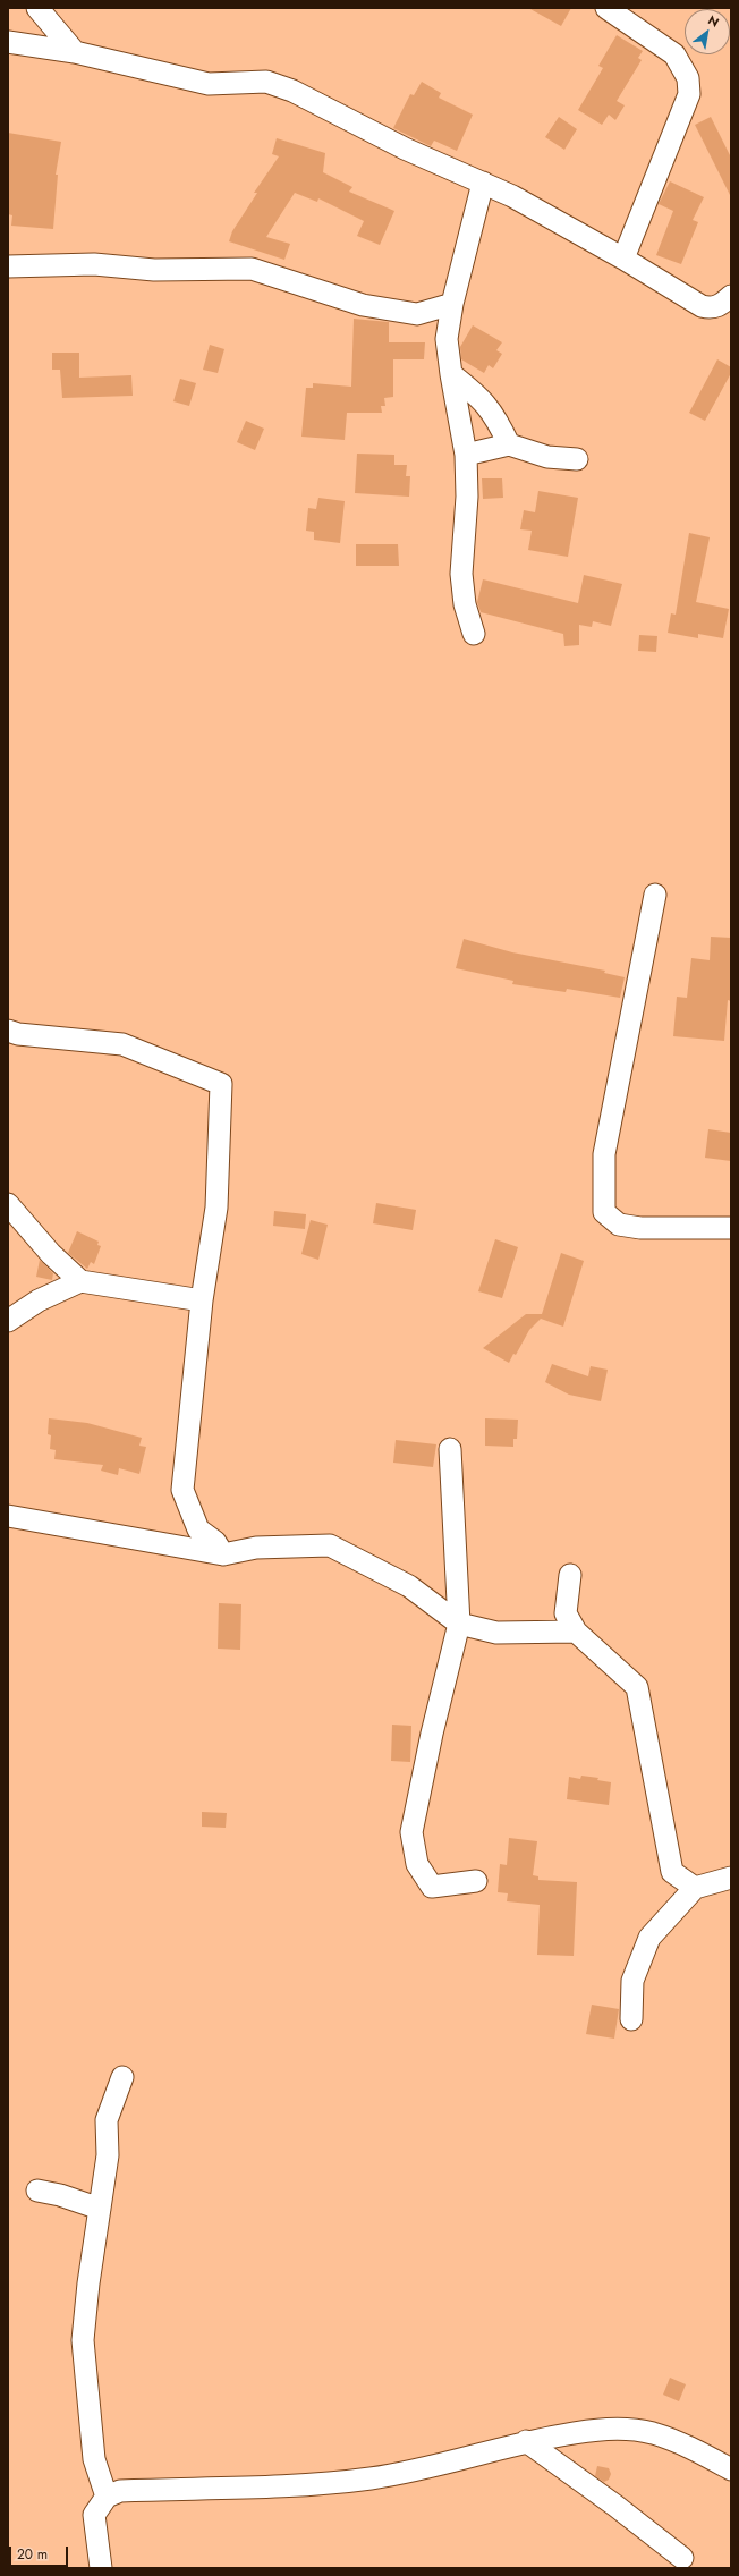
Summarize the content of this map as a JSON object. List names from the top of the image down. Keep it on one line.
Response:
{"scale_bar":"20 m","north":"top right"}
